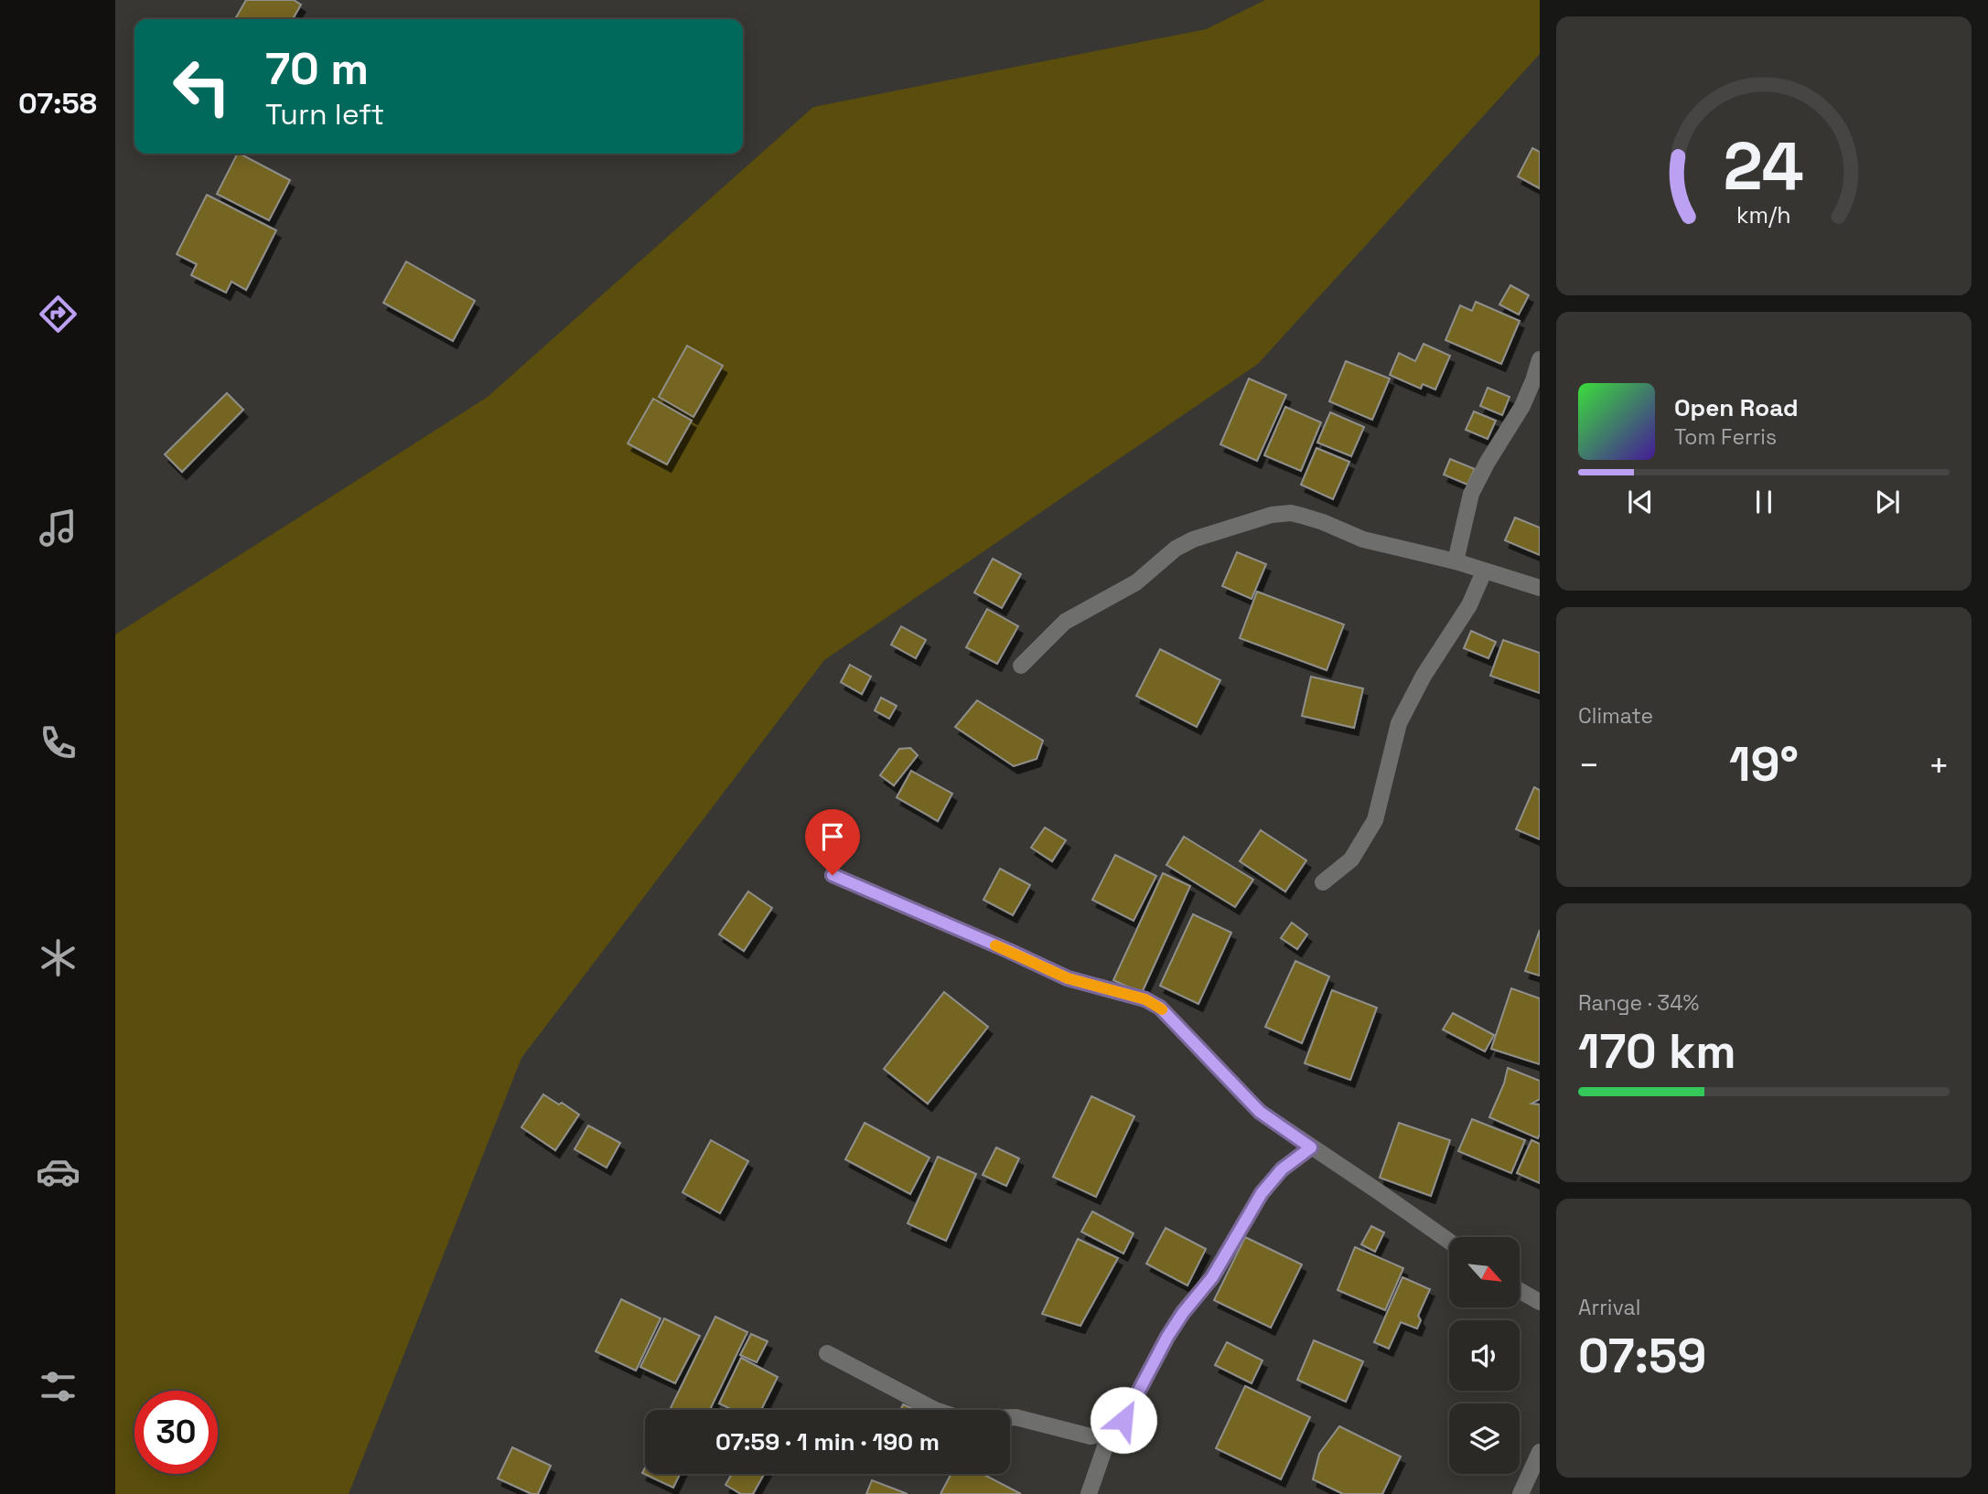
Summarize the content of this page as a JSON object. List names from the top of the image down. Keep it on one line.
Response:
{"north":"bottom right","page":{"tabs":"07:58","turn":["70 m","Turn left"],"song":["Open Road","Tom Ferris"],"tile":["Climate",["Range · 34%","170 km"],["Arrival","07:59"]],"heat":["−","19°","+"],"limit":"30","trip":"07:59 · 1 min · 190 m","gauge":["24","km/h"]}}
